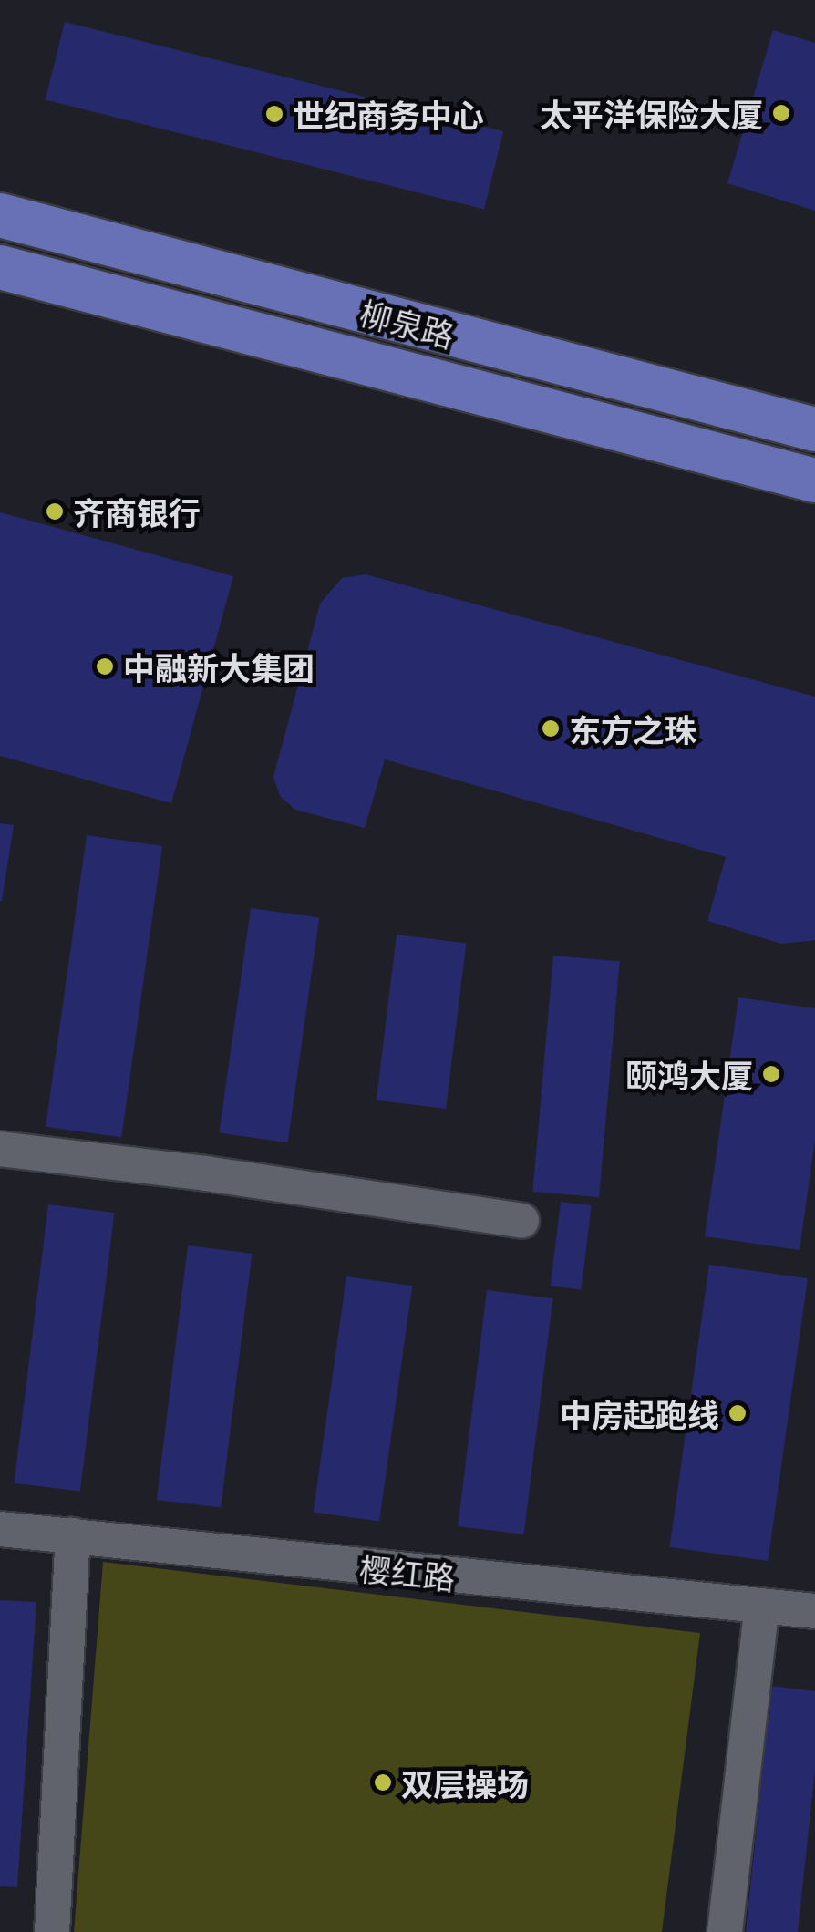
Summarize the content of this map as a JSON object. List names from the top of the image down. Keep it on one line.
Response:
{"streets":{"main road":["柳泉路"],"street":["樱红路"]},"places":["太平洋保险大厦","世纪商务中心","齐商银行","中融新大集团","东方之珠","颐鸿大厦","中房起跑线","双层操场"]}
